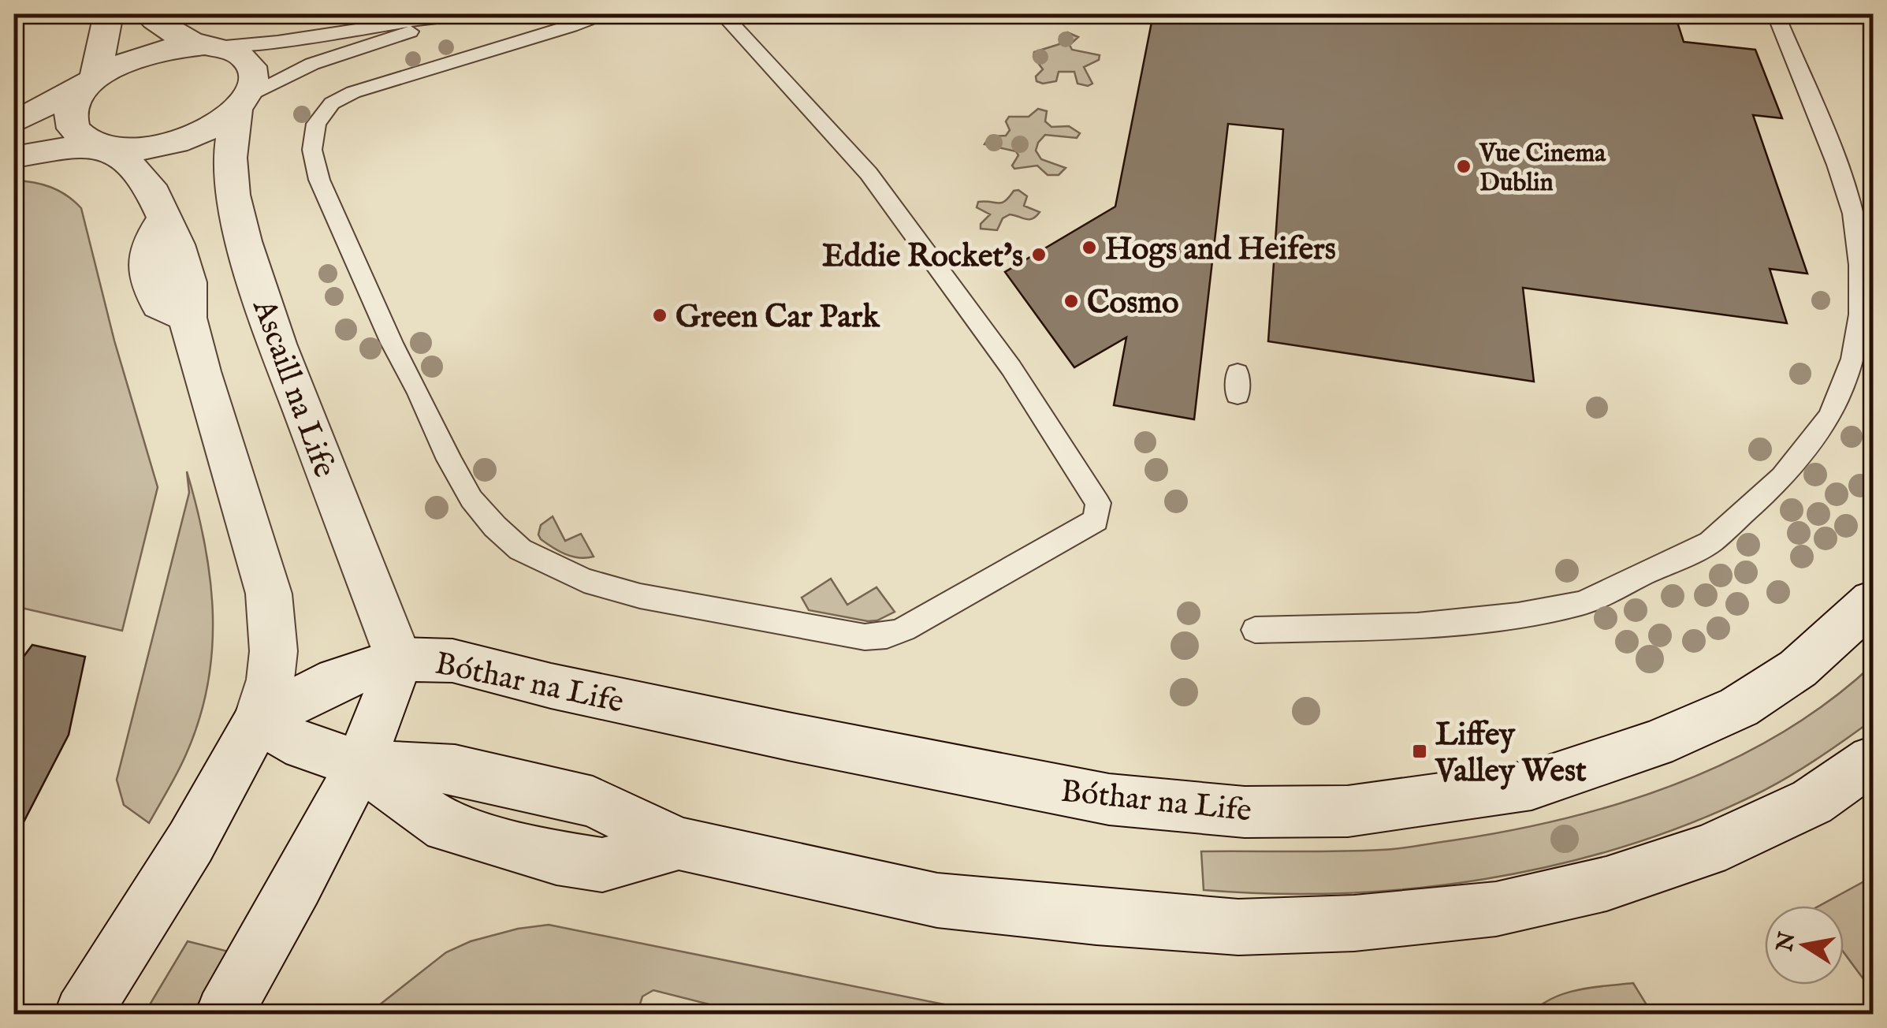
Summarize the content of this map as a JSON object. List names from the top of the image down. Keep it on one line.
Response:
{"streets":{"street":["Ascaill na Life","Bóthar na Life"]},"crossings":[["Ascaill na Life","Bóthar na Life"]],"places":{"other":["Vue Cinema Dublin","Hogs and Heifers","Eddie Rocket's","Cosmo","Green Car Park"],"transit":["Liffey Valley West"]},"north":"left"}
